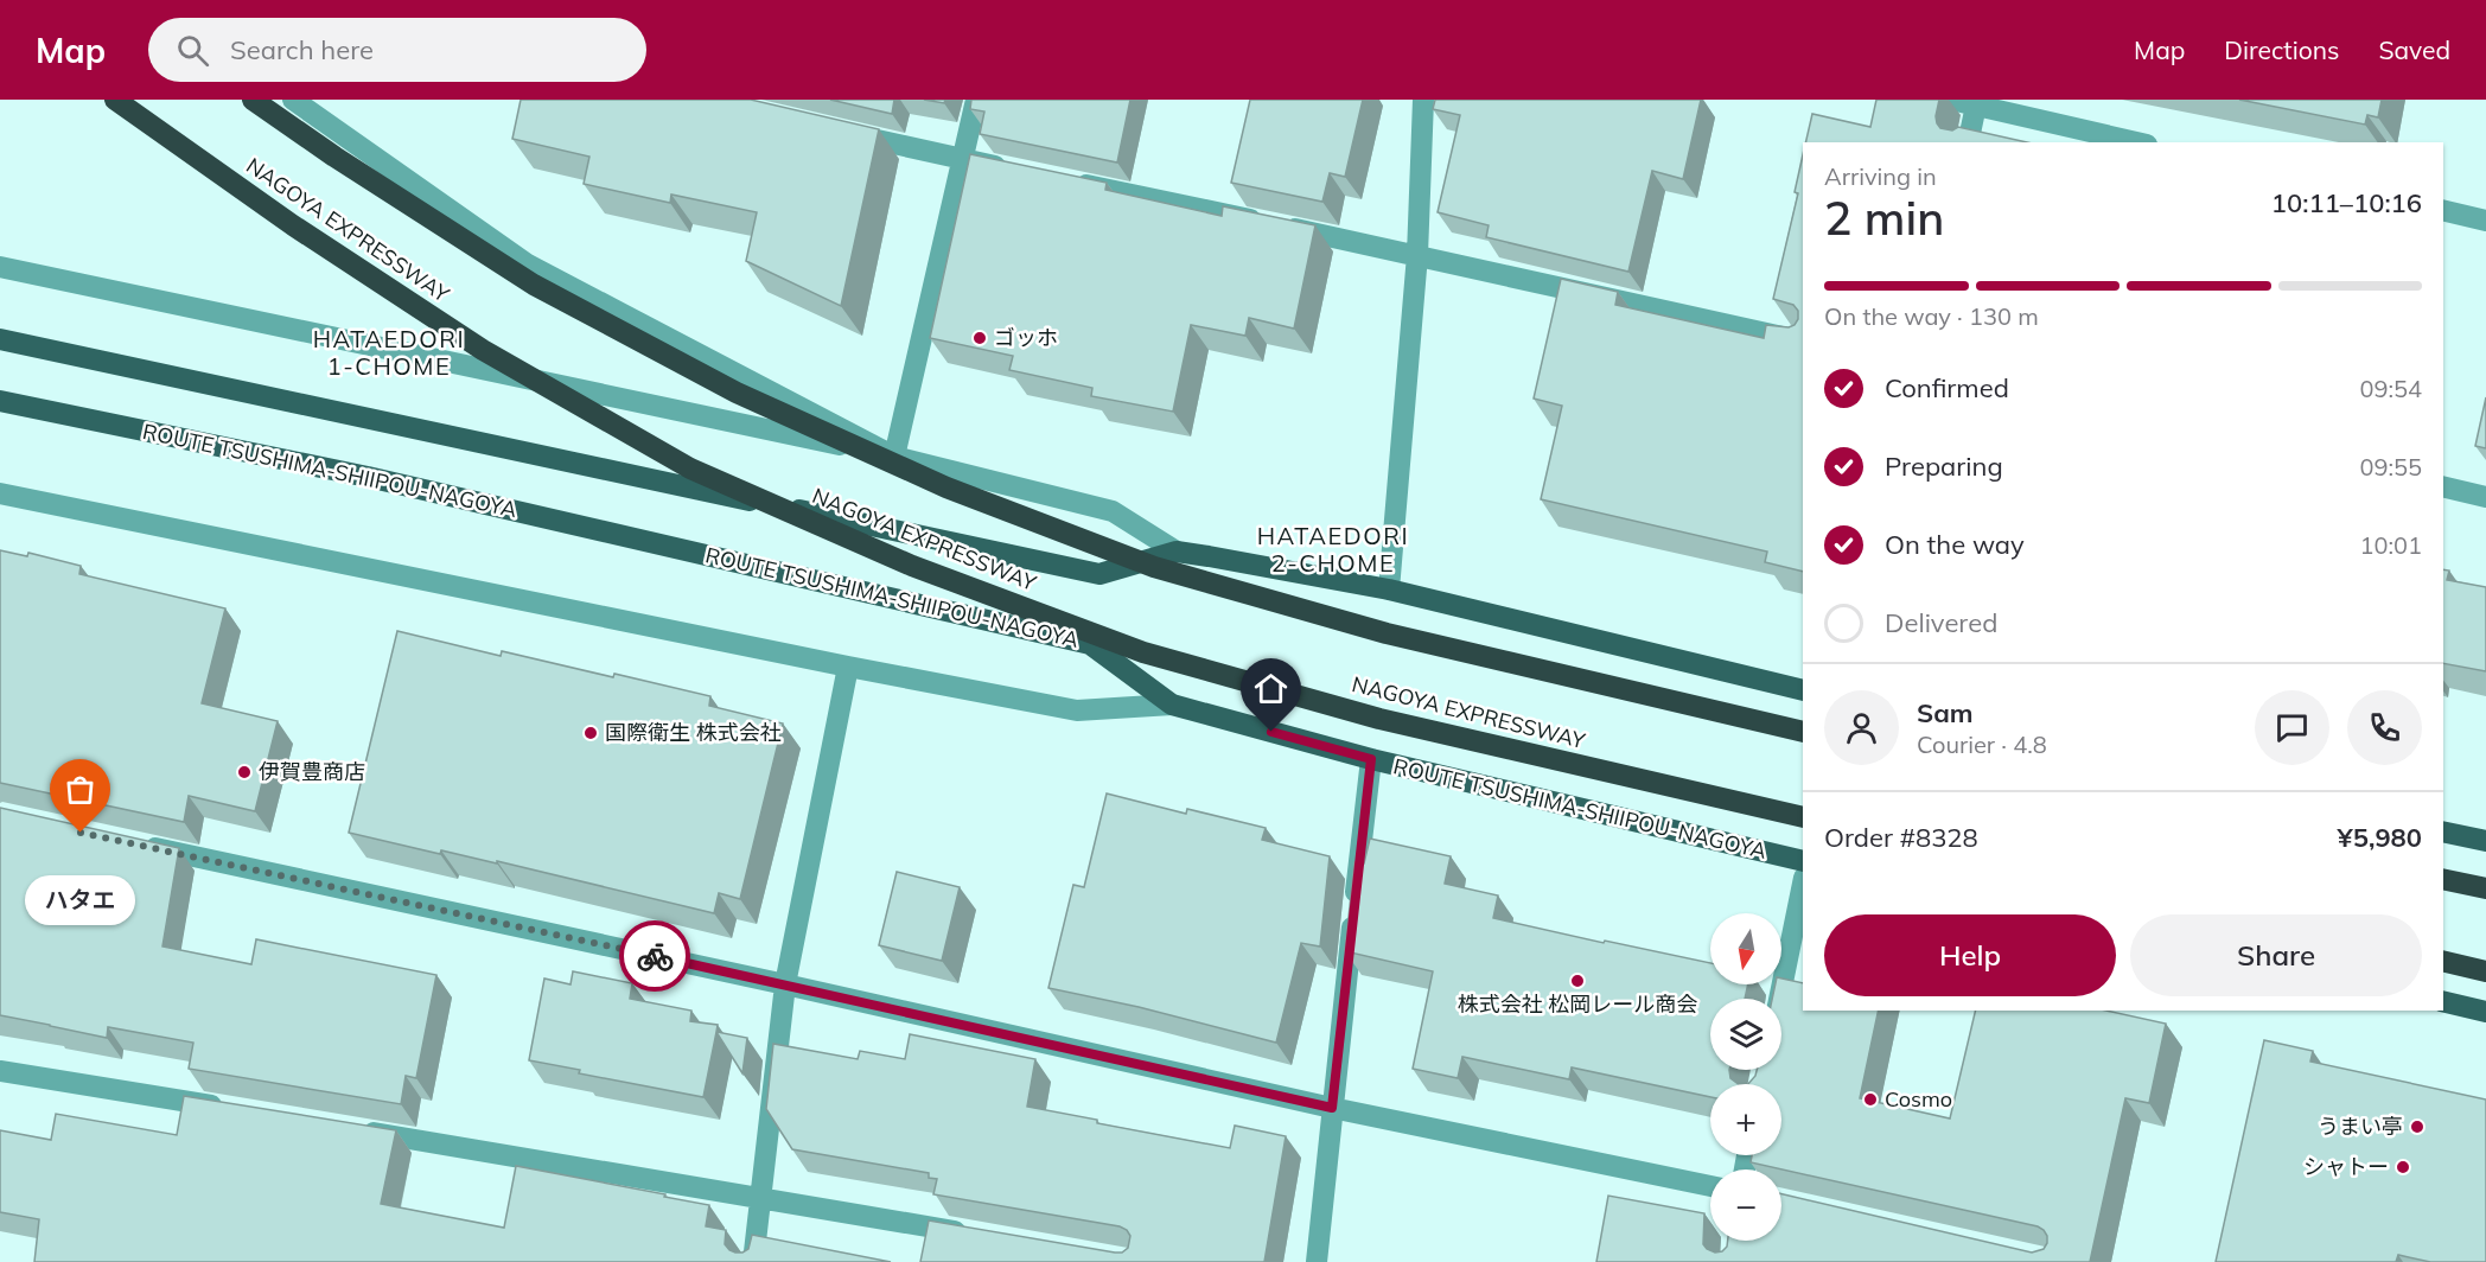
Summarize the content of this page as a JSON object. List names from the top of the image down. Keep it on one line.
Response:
{"streets":{"highway":["NAGOYA EXPRESSWAY"],"main road":["ROUTE TSUSHIMA-SHIIPOU-NAGOYA"]},"districts":["HATAEDORI 1-CHOME","HATAEDORI 2-CHOME"],"places":["ゴッホ","国際衛生 株式会社","伊賀豊商店","ハタエ","株式会社 松岡レール商会","Cosmo","うまい亭","シャトー"],"north":"bottom","page":{"header":"Map","search":"Search here","nav":["Map","Directions","Saved"],"heading":["2 min","Arriving in","10:11–10:16"],"panel":["Sam","Courier · 4.8","Order #8328","¥5,980"],"bar":"On the way · 130 m","list":[["Confirmed","09:54"],["Preparing","09:55"],["On the way","10:01"],"Delivered"],"bubble":"ハタエ","buttons":["Help","Share"],"map_buttons":["+","−"]}}
